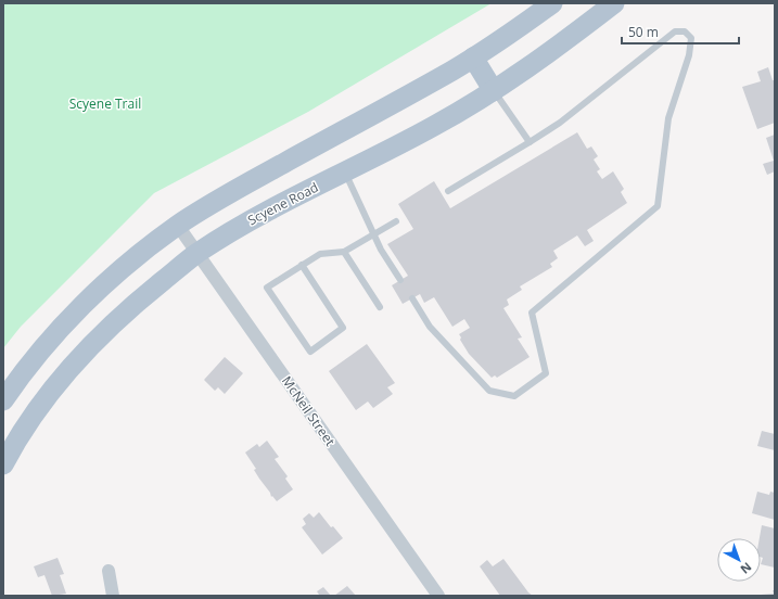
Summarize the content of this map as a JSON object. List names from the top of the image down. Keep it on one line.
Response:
{"streets":{"main road":["Scyene Road"],"street":["McNeil Street"]},"crossings":[["Scyene Road","McNeil Street"]],"parks":["Scyene Trail"],"scale_bar":"50 m","north":"bottom right"}
